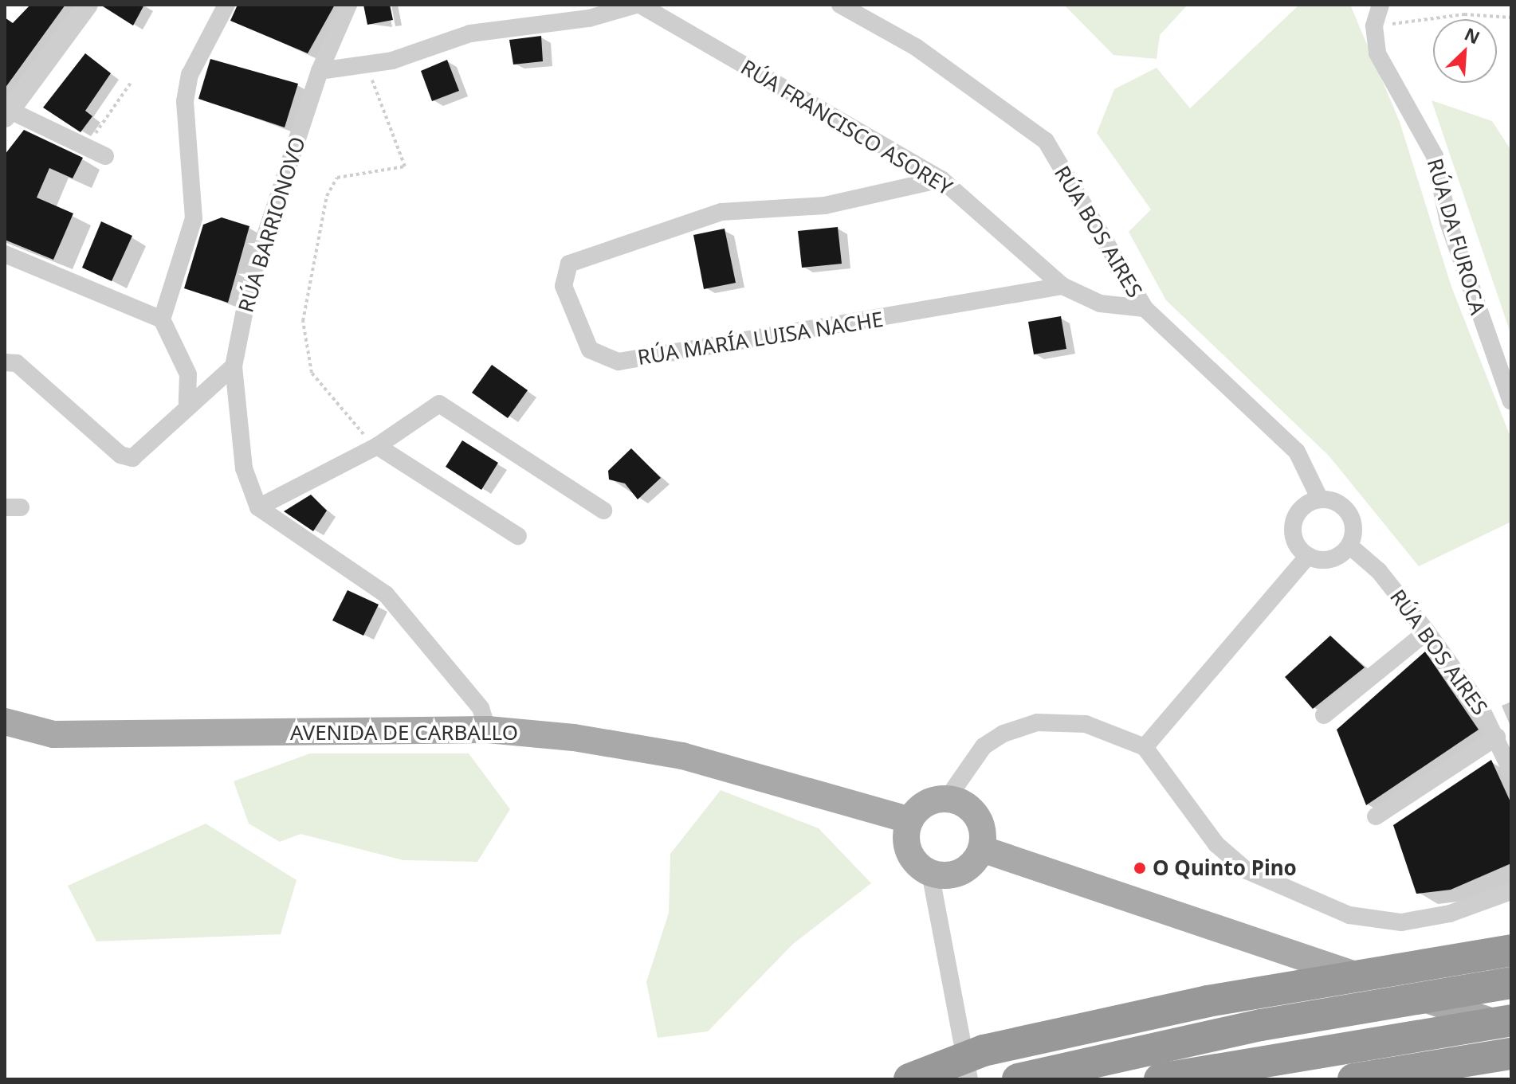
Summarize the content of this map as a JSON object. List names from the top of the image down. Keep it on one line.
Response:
{"streets":{"main road":["AVENIDA DE CARBALLO"],"street":["RÚA FRANCISCO ASOREY","RÚA BARRIONOVO","RÚA BOS AIRES","RÚA DA FUROCA","RÚA MARÍA LUISA NACHE"]},"crossings":[["RÚA FRANCISCO ASOREY","RÚA BOS AIRES"],["RÚA FRANCISCO ASOREY","RÚA MARÍA LUISA NACHE"]],"places":["O Quinto Pino"],"north":"top right"}
